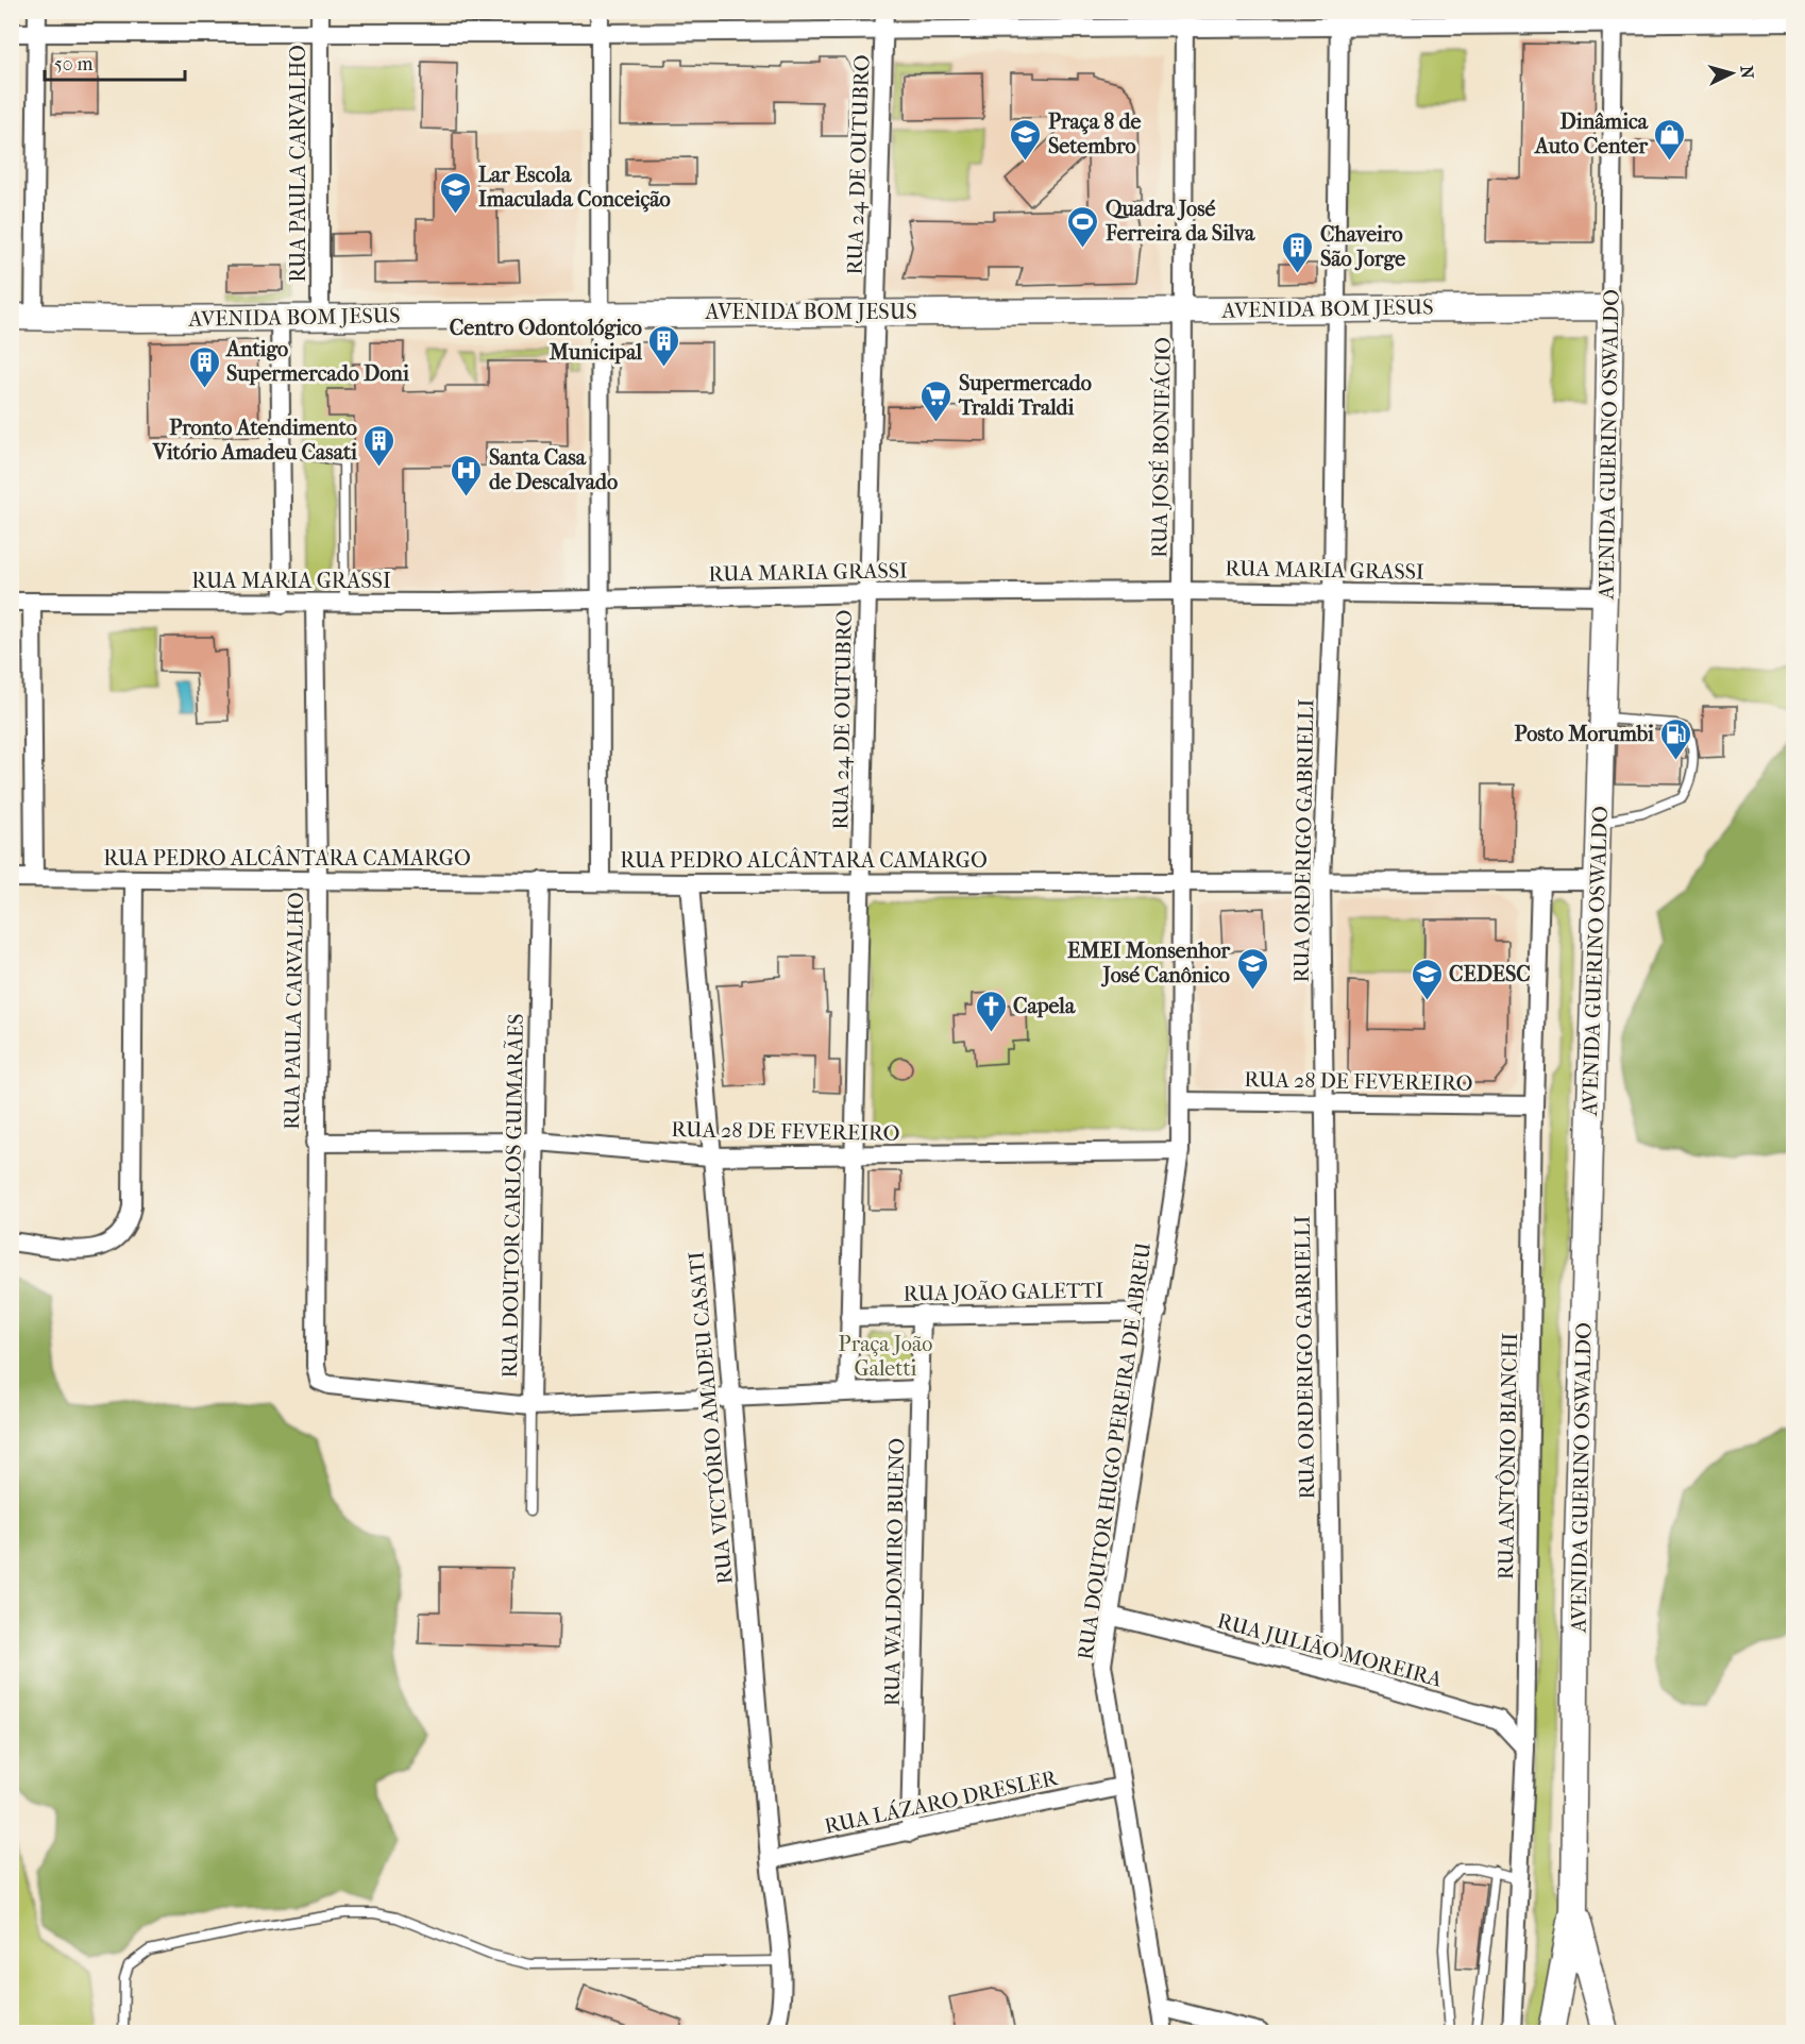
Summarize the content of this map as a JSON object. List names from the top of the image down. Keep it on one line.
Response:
{"streets":{"street":["RUA PAULA CARVALHO","RUA 24 DE OUTUBRO","AVENIDA BOM JESUS","AVENIDA GUERINO OSWALDO","RUA JOSÉ BONIFÁCIO","RUA MARIA GRASSI","RUA ORDERIGO GABRIELLI","RUA PEDRO ALCÂNTARA CAMARGO","RUA 28 DE FEVEREIRO","RUA DOUTOR CARLOS GUIMARÃES","RUA JOÃO GALETTI","RUA VICTÓRIO AMADEU CASATI","RUA DOUTOR HUGO PEREIRA DE ABREU","RUA ANTÔNIO BIANCHI","RUA WALDOMIRO BUENO","RUA JULIÃO MOREIRA","RUA LÁZARO DRESLER"]},"crossings":[["RUA PAULA CARVALHO","AVENIDA BOM JESUS"],["RUA PAULA CARVALHO","RUA MARIA GRASSI"],["RUA PAULA CARVALHO","RUA PEDRO ALCÂNTARA CAMARGO"],["RUA PAULA CARVALHO","RUA 28 DE FEVEREIRO"],["RUA PAULA CARVALHO","RUA DOUTOR CARLOS GUIMARÃES"],["RUA 24 DE OUTUBRO","AVENIDA BOM JESUS"],["RUA 24 DE OUTUBRO","RUA MARIA GRASSI"],["RUA 24 DE OUTUBRO","RUA PEDRO ALCÂNTARA CAMARGO"],["RUA 24 DE OUTUBRO","RUA 28 DE FEVEREIRO"],["RUA 24 DE OUTUBRO","RUA JOÃO GALETTI"],["AVENIDA BOM JESUS","AVENIDA GUERINO OSWALDO"],["AVENIDA BOM JESUS","RUA JOSÉ BONIFÁCIO"],["AVENIDA BOM JESUS","RUA ORDERIGO GABRIELLI"],["AVENIDA GUERINO OSWALDO","RUA MARIA GRASSI"],["AVENIDA GUERINO OSWALDO","RUA PEDRO ALCÂNTARA CAMARGO"],["RUA JOSÉ BONIFÁCIO","RUA MARIA GRASSI"],["RUA JOSÉ BONIFÁCIO","RUA PEDRO ALCÂNTARA CAMARGO"],["RUA JOSÉ BONIFÁCIO","RUA 28 DE FEVEREIRO"],["RUA JOSÉ BONIFÁCIO","RUA DOUTOR HUGO PEREIRA DE ABREU"],["RUA MARIA GRASSI","RUA ORDERIGO GABRIELLI"],["RUA ORDERIGO GABRIELLI","RUA PEDRO ALCÂNTARA CAMARGO"],["RUA ORDERIGO GABRIELLI","RUA 28 DE FEVEREIRO"],["RUA ORDERIGO GABRIELLI","RUA JULIÃO MOREIRA"],["RUA PEDRO ALCÂNTARA CAMARGO","RUA DOUTOR CARLOS GUIMARÃES"],["RUA PEDRO ALCÂNTARA CAMARGO","RUA VICTÓRIO AMADEU CASATI"],["RUA PEDRO ALCÂNTARA CAMARGO","RUA ANTÔNIO BIANCHI"],["RUA 28 DE FEVEREIRO","RUA DOUTOR CARLOS GUIMARÃES"],["RUA 28 DE FEVEREIRO","RUA VICTÓRIO AMADEU CASATI"],["RUA 28 DE FEVEREIRO","RUA DOUTOR HUGO PEREIRA DE ABREU"],["RUA 28 DE FEVEREIRO","RUA ANTÔNIO BIANCHI"],["RUA JOÃO GALETTI","RUA DOUTOR HUGO PEREIRA DE ABREU"],["RUA JOÃO GALETTI","RUA WALDOMIRO BUENO"],["RUA VICTÓRIO AMADEU CASATI","RUA LÁZARO DRESLER"],["RUA DOUTOR HUGO PEREIRA DE ABREU","RUA JULIÃO MOREIRA"],["RUA DOUTOR HUGO PEREIRA DE ABREU","RUA LÁZARO DRESLER"],["RUA ANTÔNIO BIANCHI","RUA JULIÃO MOREIRA"],["RUA WALDOMIRO BUENO","RUA LÁZARO DRESLER"]],"parks":["Praça João Galetti"],"places":{"school or university":["Praça 8 de Setembro","Lar Escola Imaculada Conceição","EMEI Monsenhor José Canônico","CEDESC"],"shop":["Dinâmica Auto Center"],"sports":["Quadra José Ferreira da Silva"],"building":["Chaveiro São Jorge","Centro Odontológico Municipal","Antigo Supermercado Doni","Pronto Atendimento Vitório Amadeu Casati"],"supermarket":["Supermercado Traldi Traldi"],"hospital":["Santa Casa de Descalvado"],"fuel station":["Posto Morumbi"],"church":["Capela"]},"scale_bar":"50 m","north":"right"}
